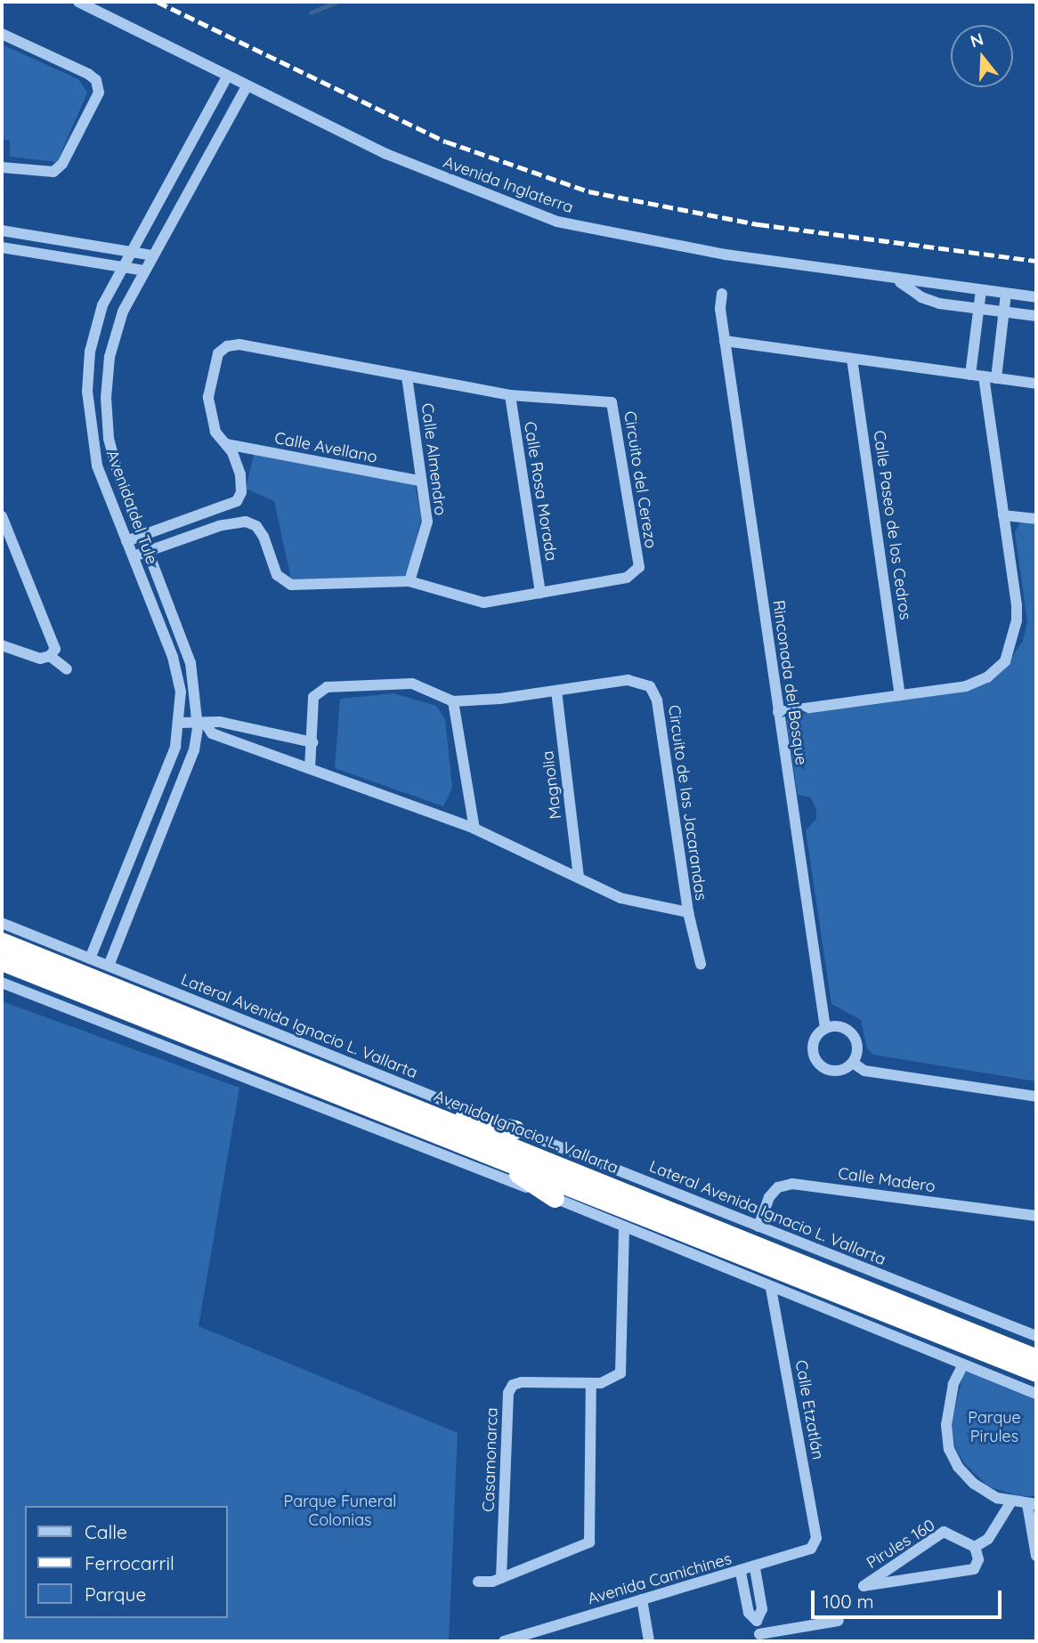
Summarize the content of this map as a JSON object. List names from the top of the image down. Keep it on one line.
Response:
{"streets":{"highway":["Avenida Ignacio L. Vallarta"],"street":["Avenida Inglaterra","Calle Avellano","Calle Almendro","Circuito del Cerezo","Calle Rosa Morada","Avenida del Tule","Calle Paseo de los Cedros","Rinconada del Bosque","Magnolia","Circuito de las Jacarandas","Lateral Avenida Ignacio L. Vallarta","Calle Madero","Calle Etzatlán","Casamonarca","Pirules 160","Avenida Camichines"]},"crossings":[["Avenida Inglaterra","Avenida del Tule"],["Calle Avellano","Calle Almendro"],["Calle Avellano","Circuito del Cerezo"],["Calle Almendro","Circuito del Cerezo"],["Circuito del Cerezo","Calle Rosa Morada"],["Avenida del Tule","Circuito de las Jacarandas"],["Avenida del Tule","Lateral Avenida Ignacio L. Vallarta"],["Magnolia","Circuito de las Jacarandas"],["Lateral Avenida Ignacio L. Vallarta","Calle Madero"],["Calle Etzatlán","Avenida Camichines"]],"parks":["Parque Pirules","Parque Funeral Colonias"],"legend":["Calle","Ferrocarril","Parque"],"scale_bar":"100 m","north":"top"}
